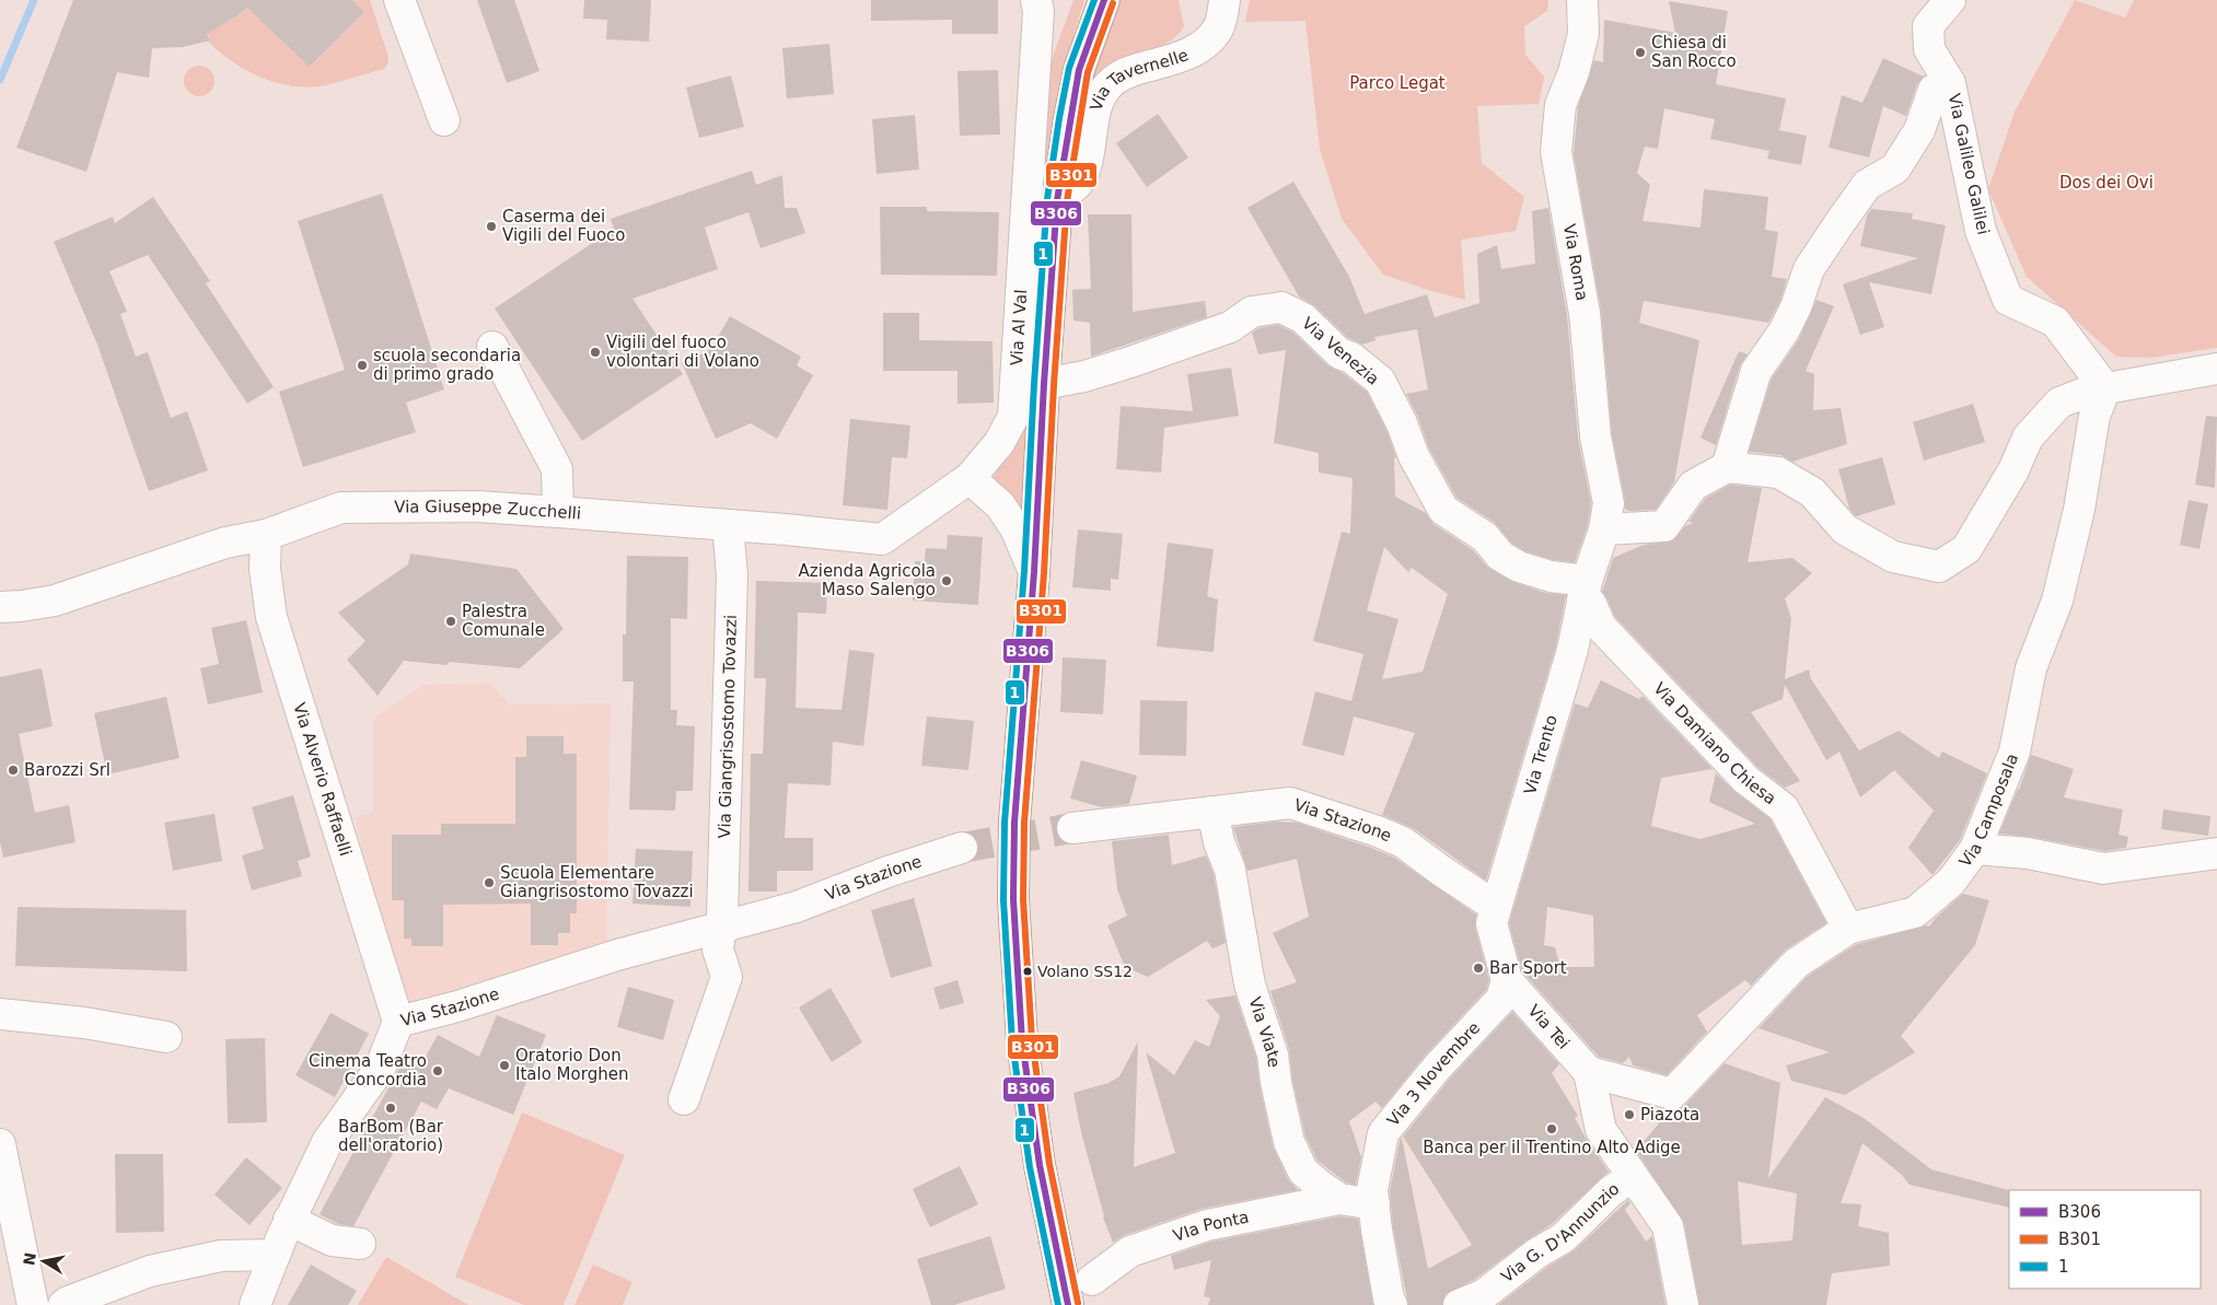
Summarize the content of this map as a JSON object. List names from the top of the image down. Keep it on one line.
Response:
{"streets":{"street":["Via Tavernelle","Via Galileo Galilei","Via Roma","Via Al Val","Via Venezia","Via Giuseppe Zucchelli","Via Giangrisostomo Tovazzi","Via Damiano Chiesa","Via Trento","Via Alverio Raffaelli","Via Camposala","Via Stazione","Via Tei","Via Viate","Via 3 Novembre","VIa Ponta","Via G. D'Annunzio"]},"crossings":[["Via Galileo Galilei","Via Camposala"],["Via Roma","Via Trento"],["Via Al Val","Via Giuseppe Zucchelli"],["Via Venezia","Via Damiano Chiesa"],["Via Venezia","Via Trento"],["Via Giuseppe Zucchelli","Via Giangrisostomo Tovazzi"],["Via Giuseppe Zucchelli","Via Alverio Raffaelli"],["Via Giangrisostomo Tovazzi","Via Stazione"],["Via Damiano Chiesa","Via Trento"],["Via Damiano Chiesa","Via Camposala"],["Via Trento","Via Stazione"],["Via Trento","Via Tei"],["Via Trento","Via 3 Novembre"],["Via Alverio Raffaelli","Via Stazione"],["Via Camposala","Via Tei"],["Via Stazione","Via Viate"],["Via Tei","Via 3 Novembre"],["Via Viate","Via 3 Novembre"],["Via Viate","VIa Ponta"]],"parks":["Parco Legat","Dos dei Ovi"],"places":["Chiesa di San Rocco","Caserma dei Vigili del Fuoco","Vigili del fuoco volontari di Volano","scuola secondaria di primo grado","Azienda Agricola Maso Salengo","Palestra Comunale","Barozzi Srl","Scuola Elementare Giangrisostomo Tovazzi","Bar Sport","Volano SS12","Oratorio Don Italo Morghen","Cinema Teatro Concordia","BarBom (Bar dell'oratorio)","Piazota","Banca per il Trentino Alto Adige"],"lines":["transit line B306","transit line 1","transit line B301"],"legend":["B306","B301","1"],"north":"left"}
